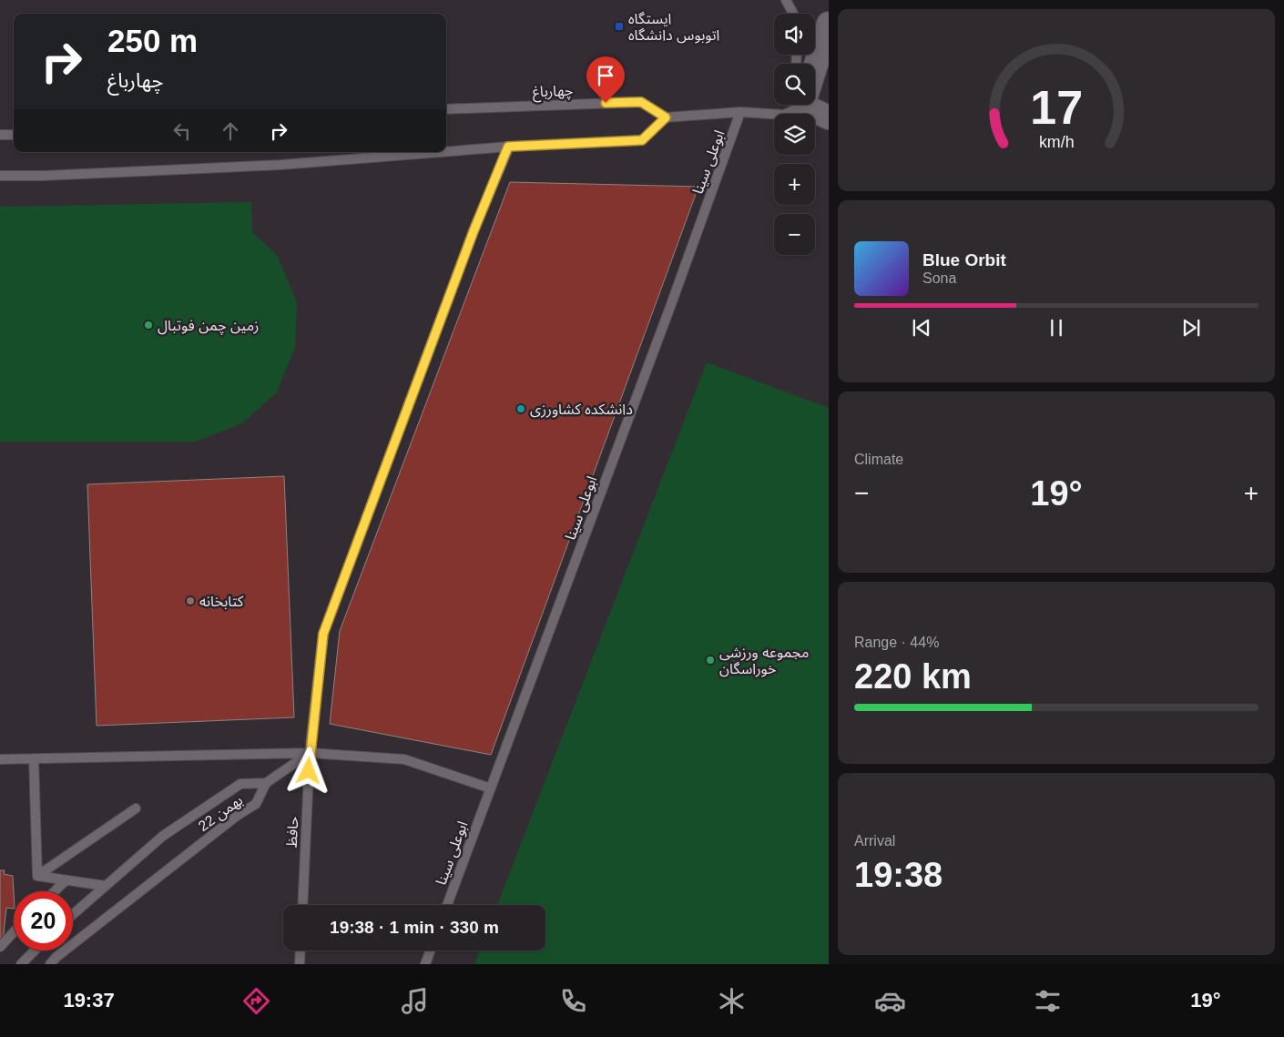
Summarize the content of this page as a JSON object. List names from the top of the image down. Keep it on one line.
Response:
{"streets":{"lane":["چهارباغ","ابوعلی سینا","22 بهمن","حافظ"]},"places":{"transit":["ایستگاه اتوبوس دانشگاه"],"other":["زمین چمن فوتبال","دانشکده کشاورزی","کتابخانه","مجموعه ورزشی خوراسگان"]},"page":{"map_buttons":["+","−"],"turn":["250 m","چهارباغ"],"song":["Blue Orbit","Sona"],"tile":["Climate",["Range · 44%","220 km"],["Arrival","19:38"]],"heat":["−","19°","+"],"limit":"20","trip":"19:38 · 1 min · 330 m","tabs":["19:37","19°"],"gauge":["17","km/h"]}}
